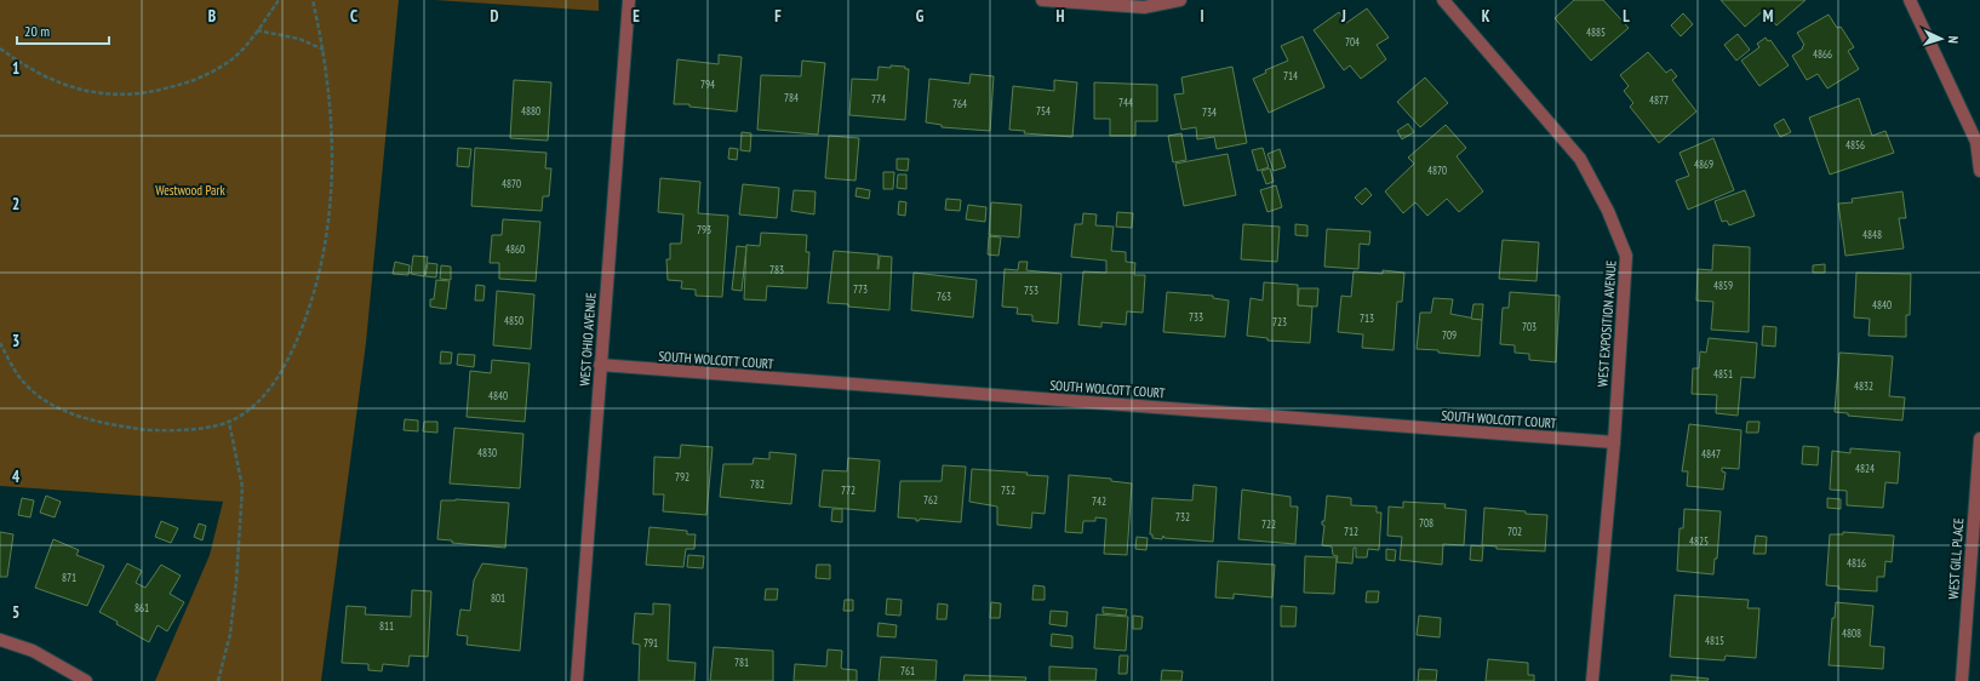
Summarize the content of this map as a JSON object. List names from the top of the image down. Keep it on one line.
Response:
{"streets":{"street":["WEST EXPOSITION AVENUE","WEST OHIO AVENUE","SOUTH WOLCOTT COURT","WEST GILL PLACE"]},"crossings":[["WEST EXPOSITION AVENUE","SOUTH WOLCOTT COURT"],["WEST OHIO AVENUE","SOUTH WOLCOTT COURT"]],"parks":["Westwood Park"],"house_numbers":["4885","704","4866","714","794","784","774","4877","744","764","4880","754","734","4856","4869","4870","4870","793","4848","4860","783","4859","773","753","763","4840","733","713","4850","723","703","709","4851","4832","4840","4830","4847","4824","792","782","772","752","762","742","732","708","722","712","702","4825","4816","871","801","861","811","4808","4815","791","781","761"],"scale_bar":"20 m","north":"right","grid":{"columns":["B","C","D","E","F","G","H","I","J","K","L","M"],"rows":["1","2","3","4","5"]}}
